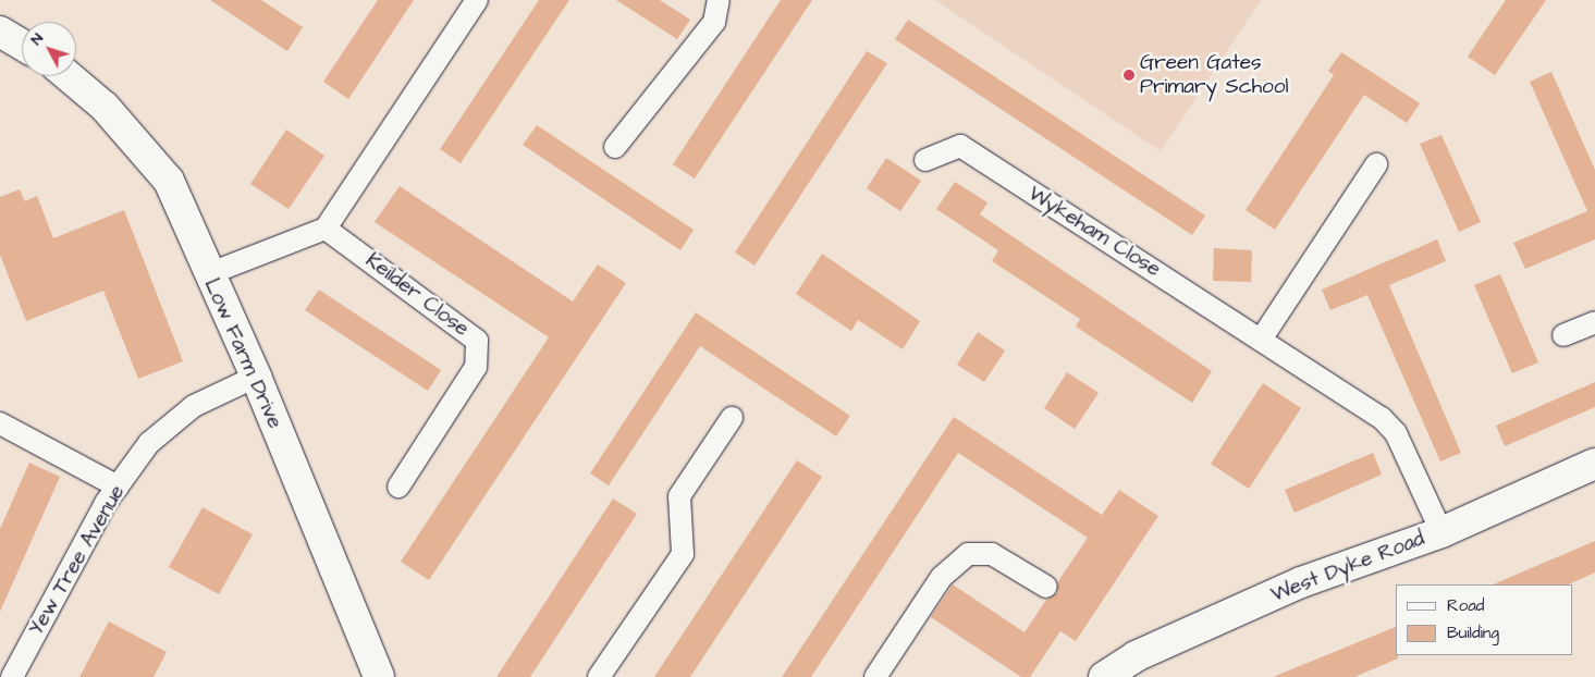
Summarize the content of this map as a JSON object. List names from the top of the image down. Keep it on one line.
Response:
{"streets":{"street":["Wykeham Close","Keilder Close","Low Farm Drive","Yew Tree Avenue","West Dyke Road"]},"crossings":[["Wykeham Close","West Dyke Road"],["Low Farm Drive","Yew Tree Avenue"]],"places":["Green Gates Primary School"],"legend":["Road","Building"],"north":"top left"}
